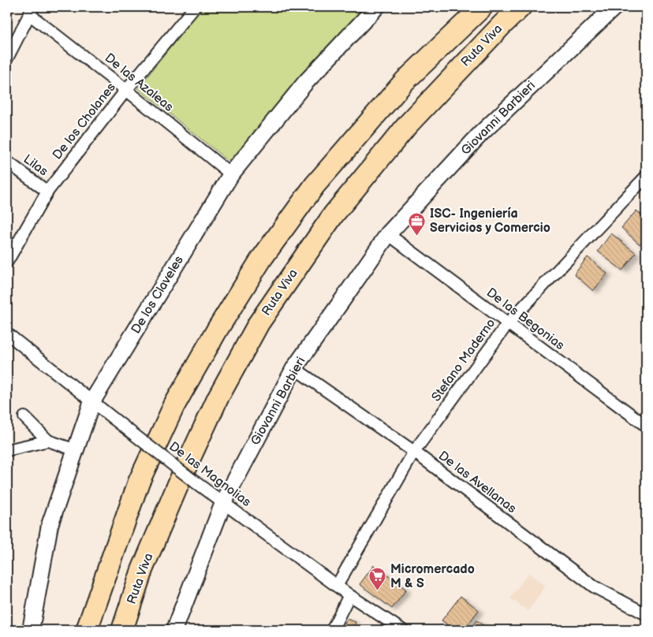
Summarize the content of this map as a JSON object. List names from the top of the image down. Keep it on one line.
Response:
{"streets":{"highway":["Ruta Viva"],"main road":["Giovanni Barbieri","De los Claveles"],"street":["De las Azaleas","De los Cholanes","Lilas","De las Begonias","Stefano Maderno","De las Magnolias","De las Avellanas"]},"crossings":[["De las Azaleas","De los Cholanes"],["De las Azaleas","De los Claveles"],["Giovanni Barbieri","De las Begonias"],["Giovanni Barbieri","De las Magnolias"],["Giovanni Barbieri","De las Avellanas"],["De los Cholanes","Lilas"],["De los Claveles","De las Magnolias"],["De las Begonias","Stefano Maderno"],["Stefano Maderno","De las Magnolias"],["Stefano Maderno","De las Avellanas"]],"places":{"office":["ISC- Ingeniería Servicios y Comercio"],"supermarket":["Micromercado M & S"]}}
